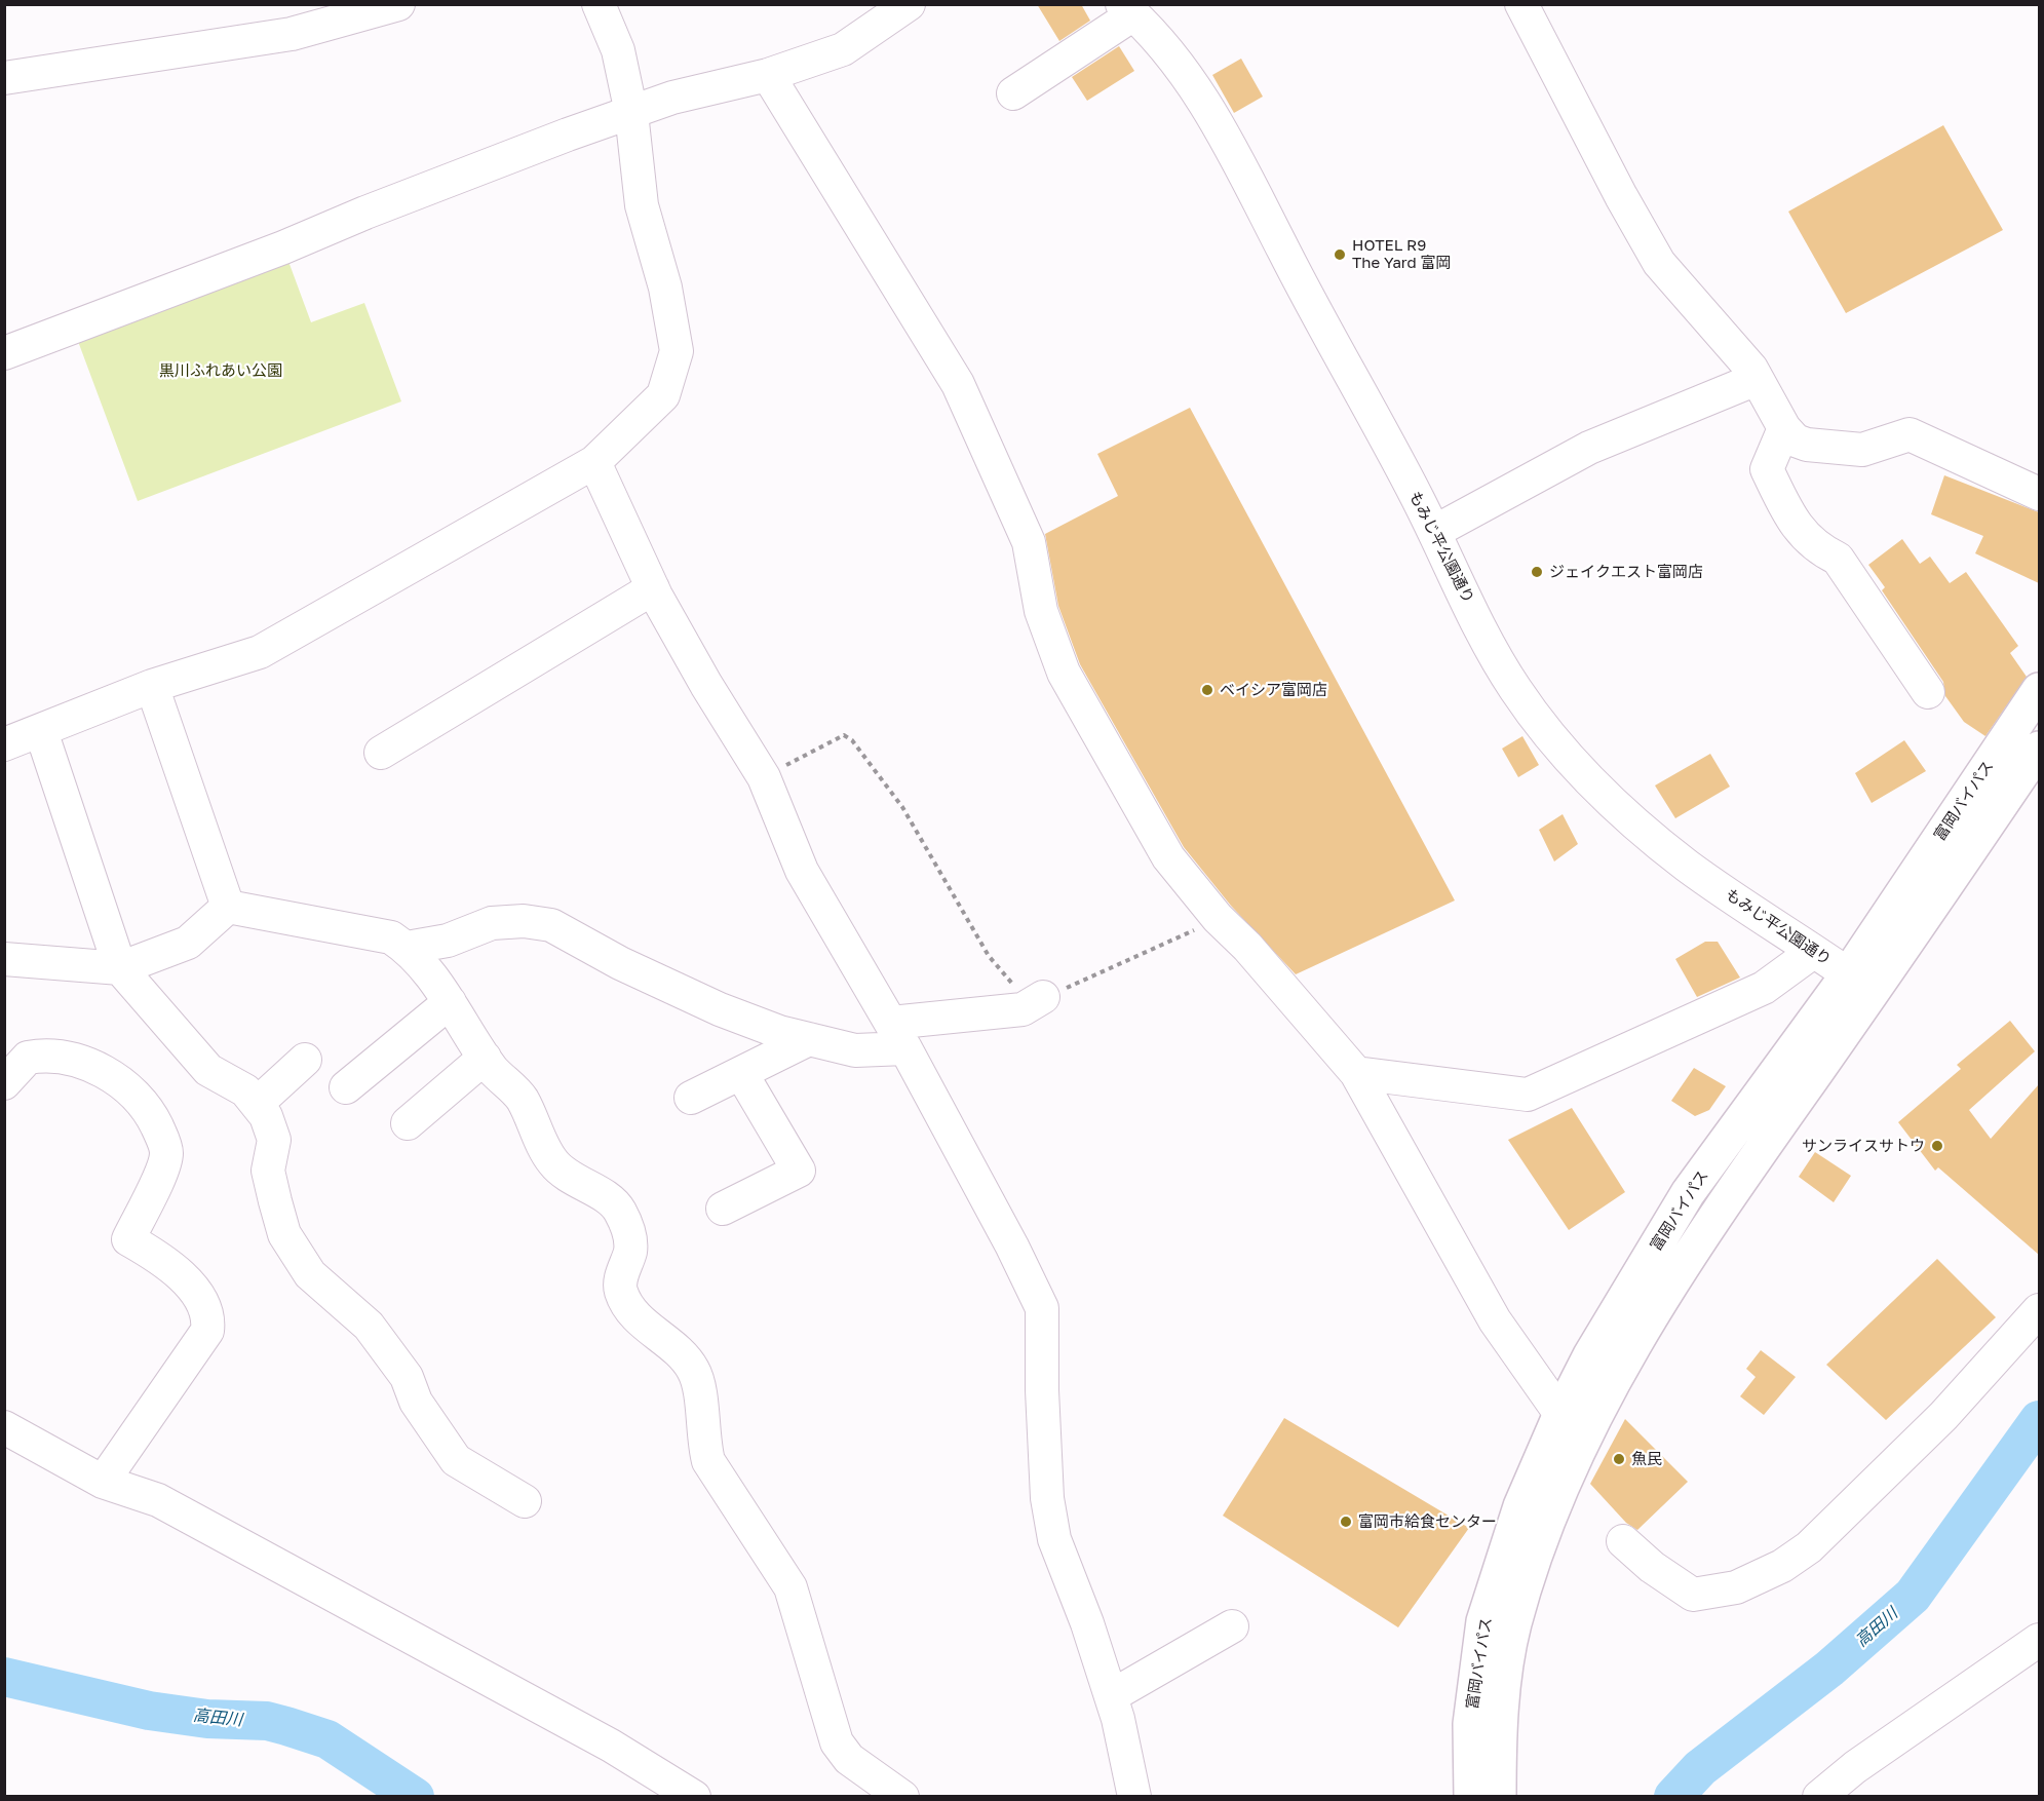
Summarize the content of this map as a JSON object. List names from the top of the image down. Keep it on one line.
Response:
{"streets":{"highway":["富岡バイパス"],"street":["もみじ平公園通り"]},"crossings":[["もみじ平公園通り","富岡バイパス"]],"water":["高田川"],"parks":["黒川ふれあい公園"],"places":["HOTEL R9 The Yard 富岡","ジェイクエスト富岡店","ベイシア富岡店","サンライスサトウ","魚民","富岡市給食センター"]}
